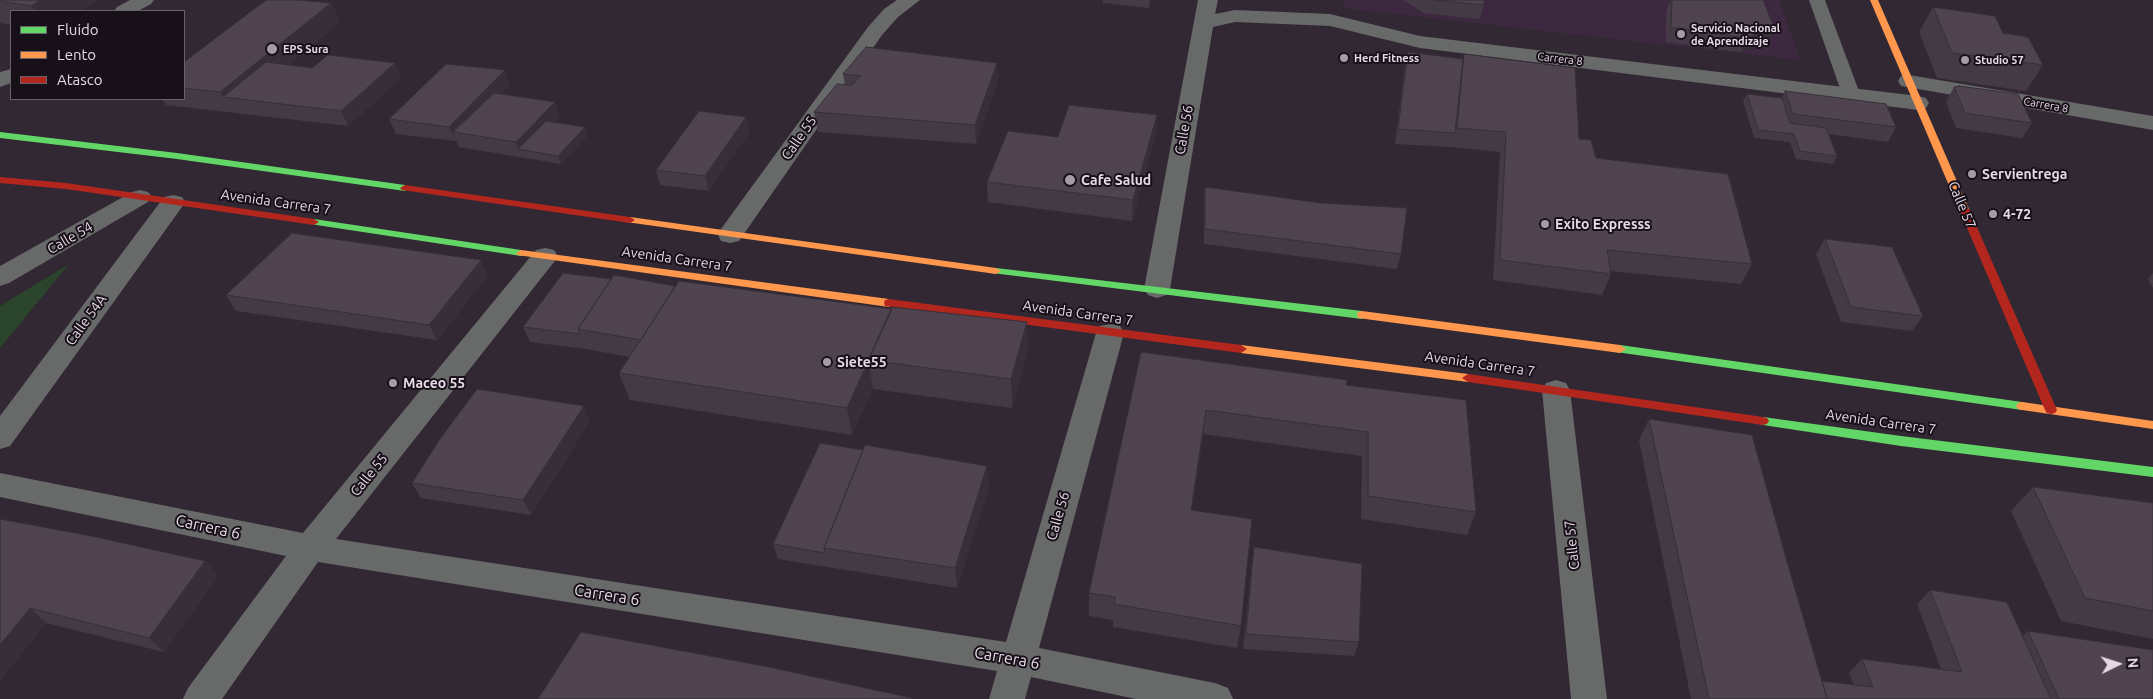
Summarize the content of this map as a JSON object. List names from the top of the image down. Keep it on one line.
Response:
{"streets":{"main road":["Avenida Carrera 7","Calle 57"],"street":["Carrera 8","Calle 56","Calle 55","Calle 54","Calle 54A","Carrera 6"]},"crossings":[["Carrera 8","Calle 56"],["Carrera 8","Calle 57"],["Calle 56","Avenida Carrera 7"],["Calle 56","Carrera 6"],["Calle 55","Avenida Carrera 7"],["Calle 55","Carrera 6"],["Avenida Carrera 7","Calle 57"],["Avenida Carrera 7","Calle 54"],["Avenida Carrera 7","Calle 54A"]],"places":["Servicio Nacional de Aprendizaje","EPS Sura","Herd Fitness","Studio 57","Servientrega","Cafe Salud","4-72","Exito Expresss","Siete55","Maceo 55"],"legend":["Fluido","Lento","Atasco"],"north":"right"}
